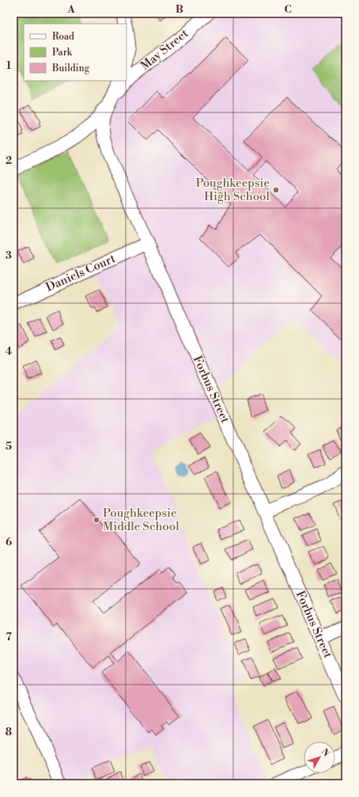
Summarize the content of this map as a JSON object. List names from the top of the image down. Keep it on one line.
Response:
{"streets":{"street":["May Street","Daniels Court","Forbus Street"]},"crossings":[["May Street","Forbus Street"],["Daniels Court","Forbus Street"]],"places":["Poughkeepsie High School","Poughkeepsie Middle School"],"legend":["Road","Park","Building"],"north":"top right","grid":{"columns":["A","B","C"],"rows":["1","2","3","4","5","6","7","8"]}}
